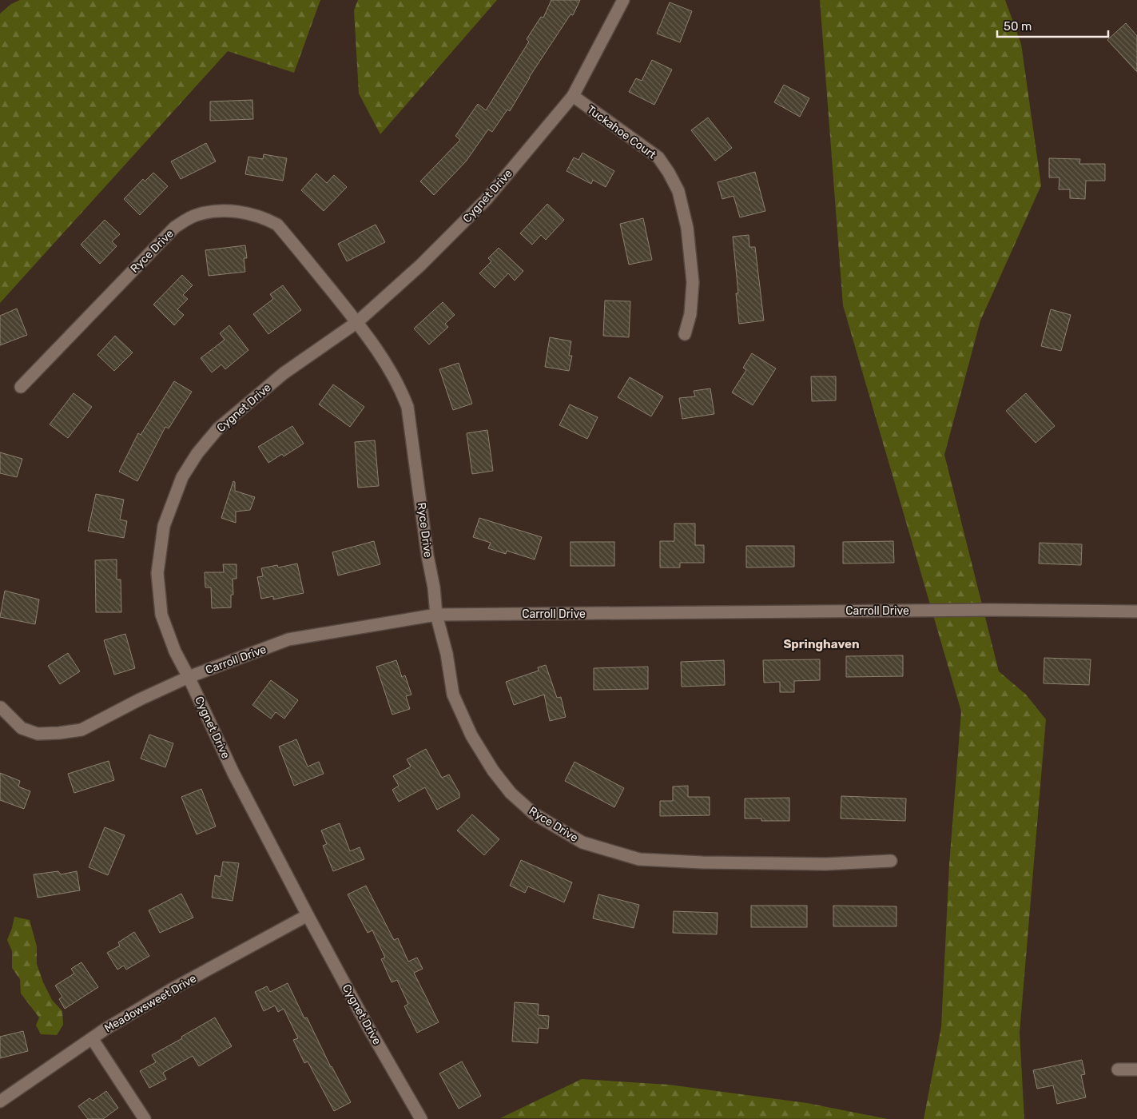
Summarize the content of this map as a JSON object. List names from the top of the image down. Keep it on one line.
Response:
{"streets":{"street":["Tuckahoe Court","Cygnet Drive","Ryce Drive","Carroll Drive","Meadowsweet Drive"]},"crossings":[["Tuckahoe Court","Cygnet Drive"],["Cygnet Drive","Ryce Drive"],["Cygnet Drive","Carroll Drive"],["Cygnet Drive","Meadowsweet Drive"],["Ryce Drive","Carroll Drive"]],"districts":["Springhaven"],"scale_bar":"50 m"}
